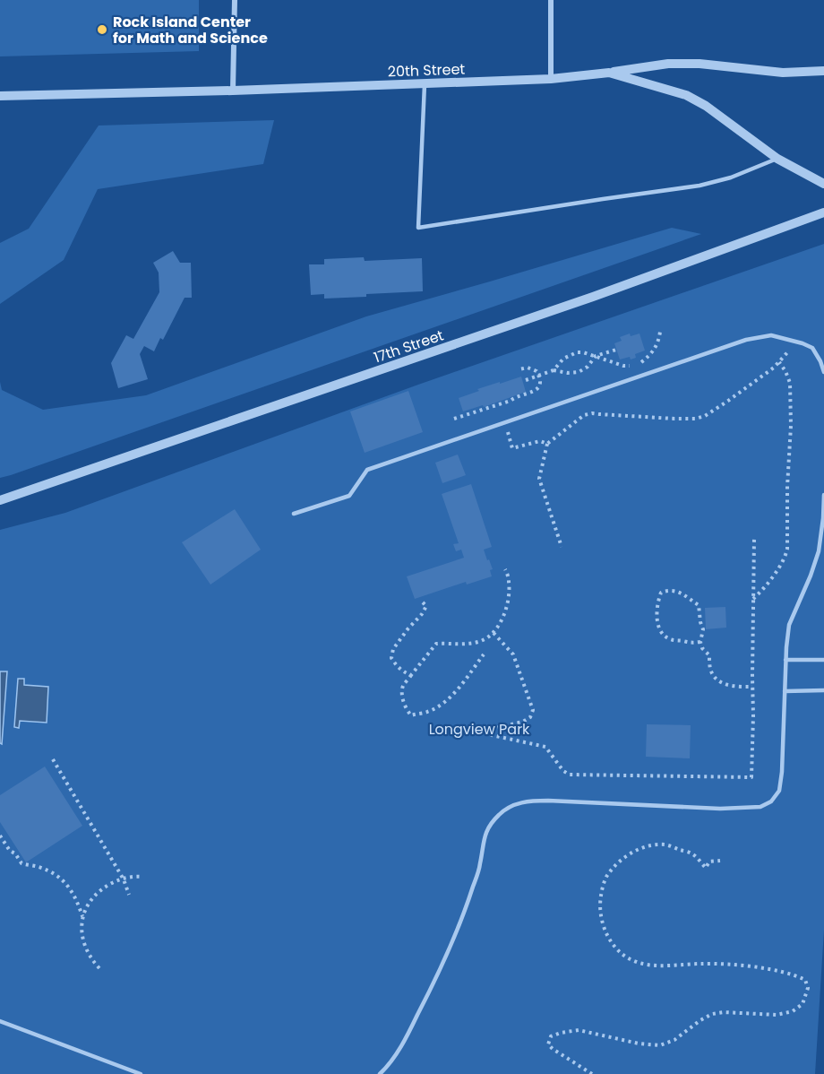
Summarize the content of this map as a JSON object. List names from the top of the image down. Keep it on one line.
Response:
{"streets":{"street":["20th Street","17th Street"]},"parks":["Longview Park"],"places":["Rock Island Center for Math and Science"]}
